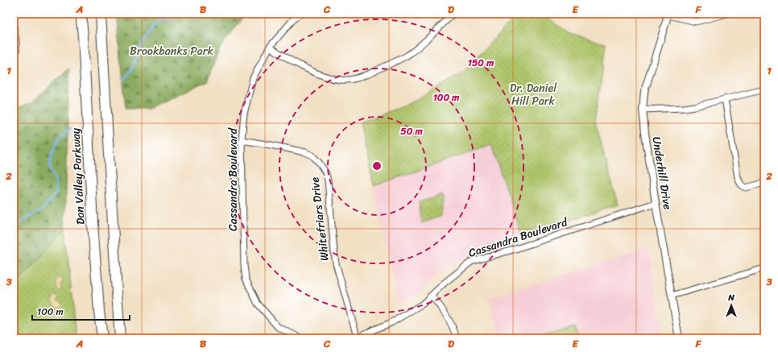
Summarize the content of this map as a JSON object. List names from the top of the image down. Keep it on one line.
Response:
{"streets":{"highway":["Don Valley Parkway"],"street":["Underhill Drive","Cassandra Boulevard","Whitefriars Drive"]},"crossings":[["Underhill Drive","Cassandra Boulevard"],["Cassandra Boulevard","Whitefriars Drive"]],"parks":["Brookbanks Park","Dr. Daniel Hill Park"],"scale_bar":"100 m","north":"top","grid":{"columns":["A","B","C","D","E","F"],"rows":["1","2","3"]},"rings":["150 m","100 m","50 m"]}
